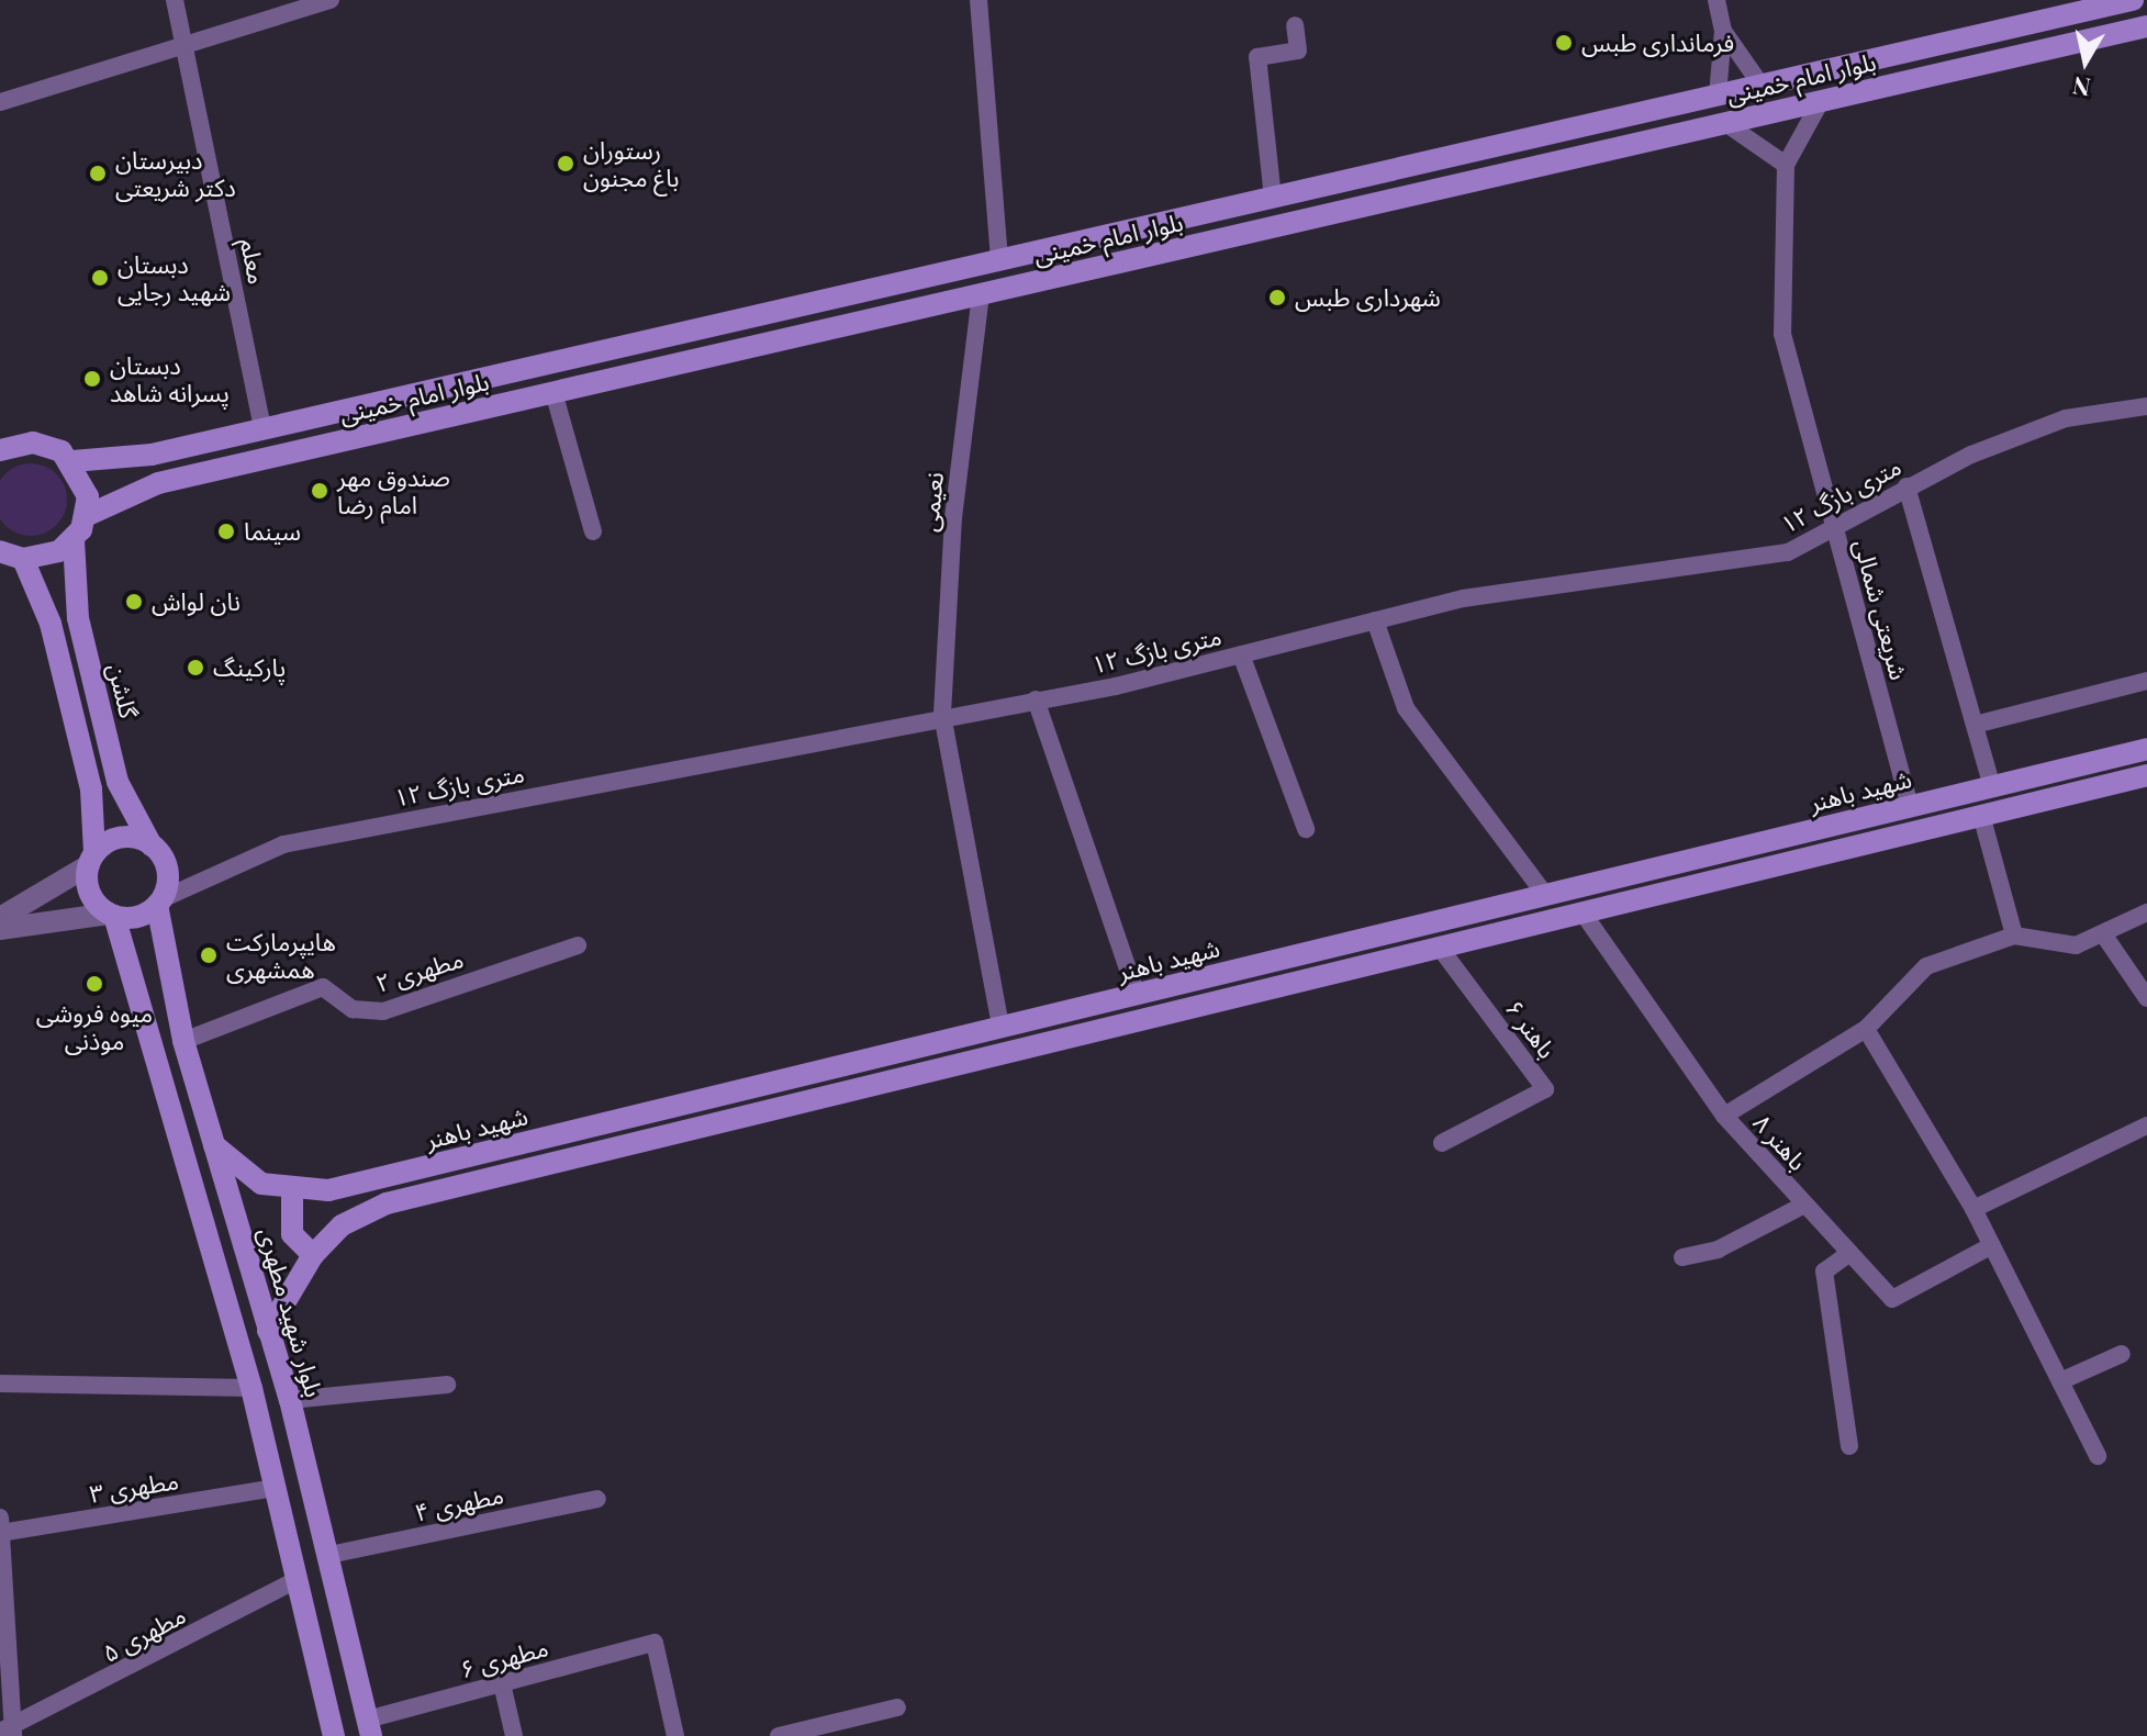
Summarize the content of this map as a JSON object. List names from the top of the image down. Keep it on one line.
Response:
{"streets":{"main road":["بلوار امام خمینی","گلشن","شهید باهنر","بلوار شهید مطهری"],"street":["معلم","۱۲ متری بازگ","نعیمی","شریعتی شمالی","مطهری ۲","باهنر ۶","باهنر ۸","مطهری ۳","مطهری ۴","مطهری ۵","مطهری ۶"]},"crossings":[["بلوار امام خمینی","معلم"],["بلوار امام خمینی","نعیمی"],["۱۲ متری بازگ","نعیمی"],["۱۲ متری بازگ","شریعتی شمالی"],["۱۲ متری بازگ","گلشن"],["۱۲ متری بازگ","بلوار شهید مطهری"],["نعیمی","شهید باهنر"],["شریعتی شمالی","شهید باهنر"],["گلشن","بلوار شهید مطهری"],["شهید باهنر","بلوار شهید مطهری"],["مطهری ۲","بلوار شهید مطهری"],["بلوار شهید مطهری","مطهری ۴"],["بلوار شهید مطهری","مطهری ۶"]],"places":["فرمانداری طبس","رستوران باغ مجنون","دبیرستان دکتر شریعتی","دبستان شهید رجایی","شهرداری طبس","دبستان پسرانه شاهد","صندوق مهر امام رضا","سینما","نان لواش","پارکینگ","هايپرماركت همشهری","میوه فروشی موذنی"],"north":"bottom"}
